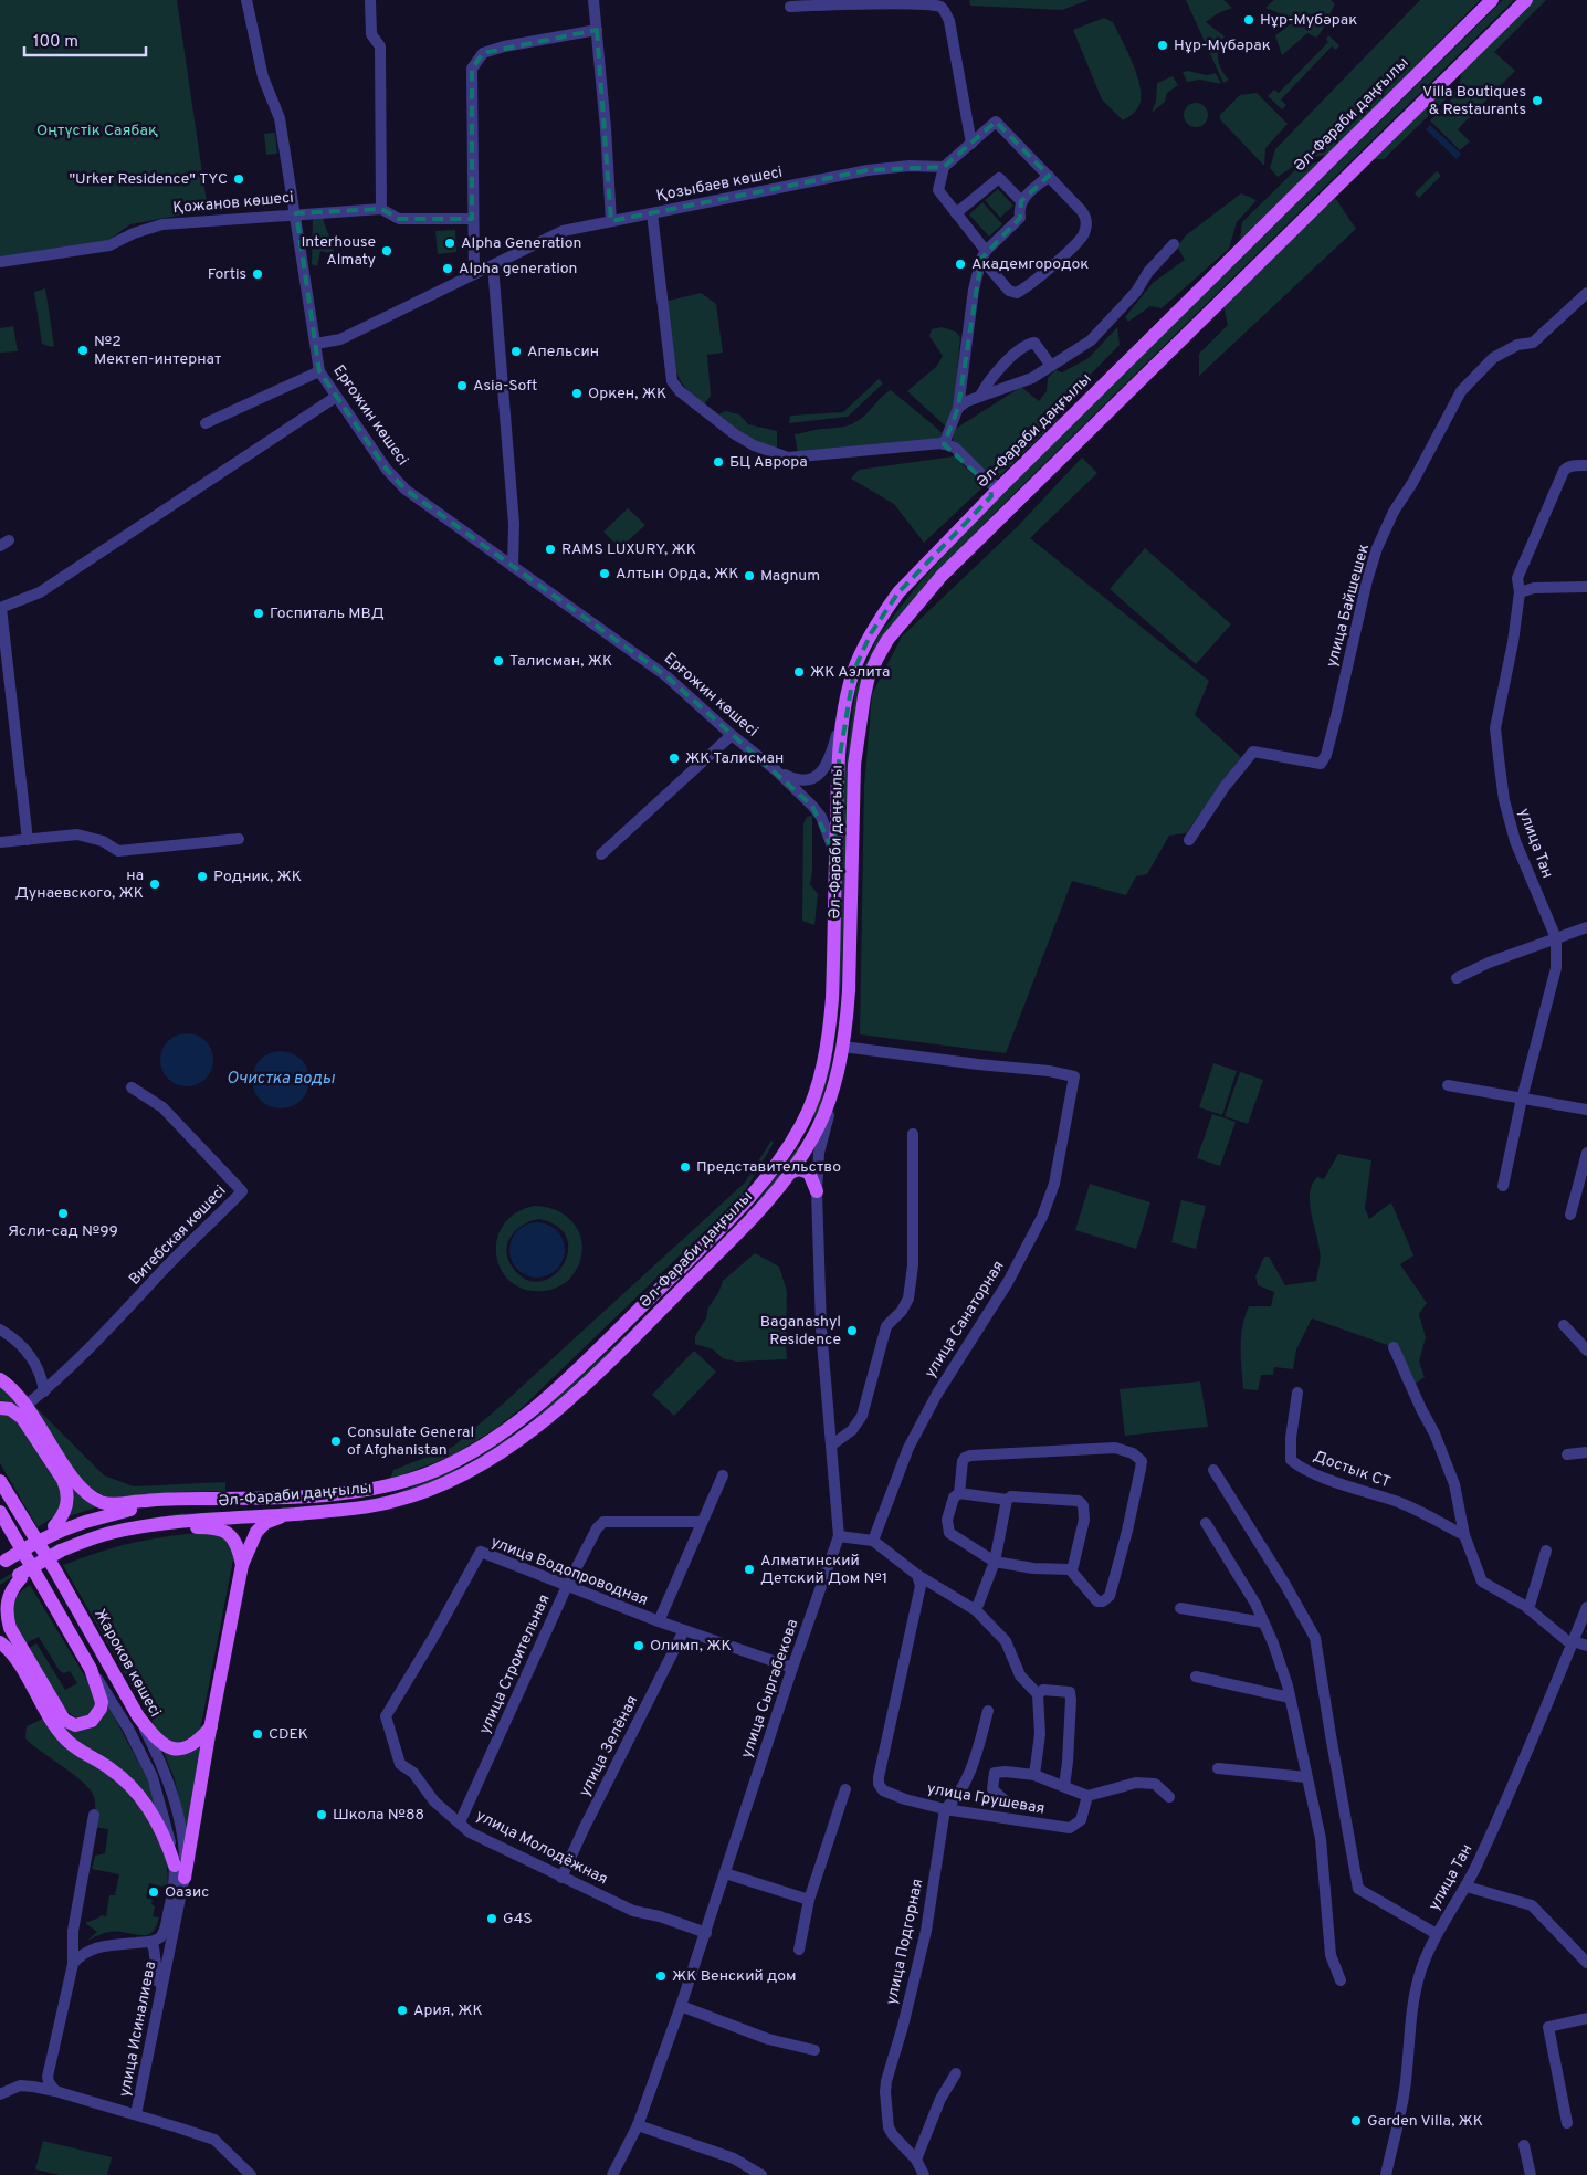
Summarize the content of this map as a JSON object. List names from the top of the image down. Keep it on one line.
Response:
{"streets":{"main road":["Әл-Фараби даңғылы","Жароков көшесі"],"street":["Қозыбаев көшесі","Қожанов көшесі","Ерғожин көшесі","улица Байшешек","улица Тан","Витебская көшесі","улица Санаторная","Достык СТ","улица Водопроводная","улица Строительная","улица Сыргабекова","улица Зелёная","улица Грушевая","улица Молодёжная","улица Подгорная","улица Исиналиева"]},"crossings":[["Әл-Фараби даңғылы","Ерғожин көшесі"],["Әл-Фараби даңғылы","улица Санаторная"],["Әл-Фараби даңғылы","улица Сыргабекова"],["Қозыбаев көшесі","Ерғожин көшесі"],["Қожанов көшесі","Ерғожин көшесі"],["улица Санаторная","улица Сыргабекова"],["улица Водопроводная","улица Строительная"],["улица Водопроводная","улица Сыргабекова"],["улица Водопроводная","улица Зелёная"],["улица Водопроводная","улица Молодёжная"],["Жароков көшесі","улица Исиналиева"],["улица Строительная","улица Молодёжная"],["улица Сыргабекова","улица Молодёжная"],["улица Зелёная","улица Молодёжная"],["улица Грушевая","улица Подгорная"]],"water":["Очистка воды"],"parks":["Оңтүстік Саябақ"],"places":["Нұр-Мубәрак","Нұр-Мүбәрак","Villa Boutiques & Restaurants","\"Urker Residence\" ТҮС","Alpha Generation","Interhouse Almaty","Академгородок","Alpha generation","Fortis","№2 Мектеп-интернат","Апельсин","Asia-Soft","Оркен, ЖК","БЦ Аврора","RAMS LUXURY, ЖК","Алтын Орда, ЖК","Magnum","Госпиталь МВД","Талисман, ЖК","ЖК Аэлита","ЖК Талисман","Родник, ЖК","на Дунаевского, ЖК","Представительство","Ясли-сад №99","Baganashyl Residence","Consulate General of Afghanistan","Алматинский Детский Дом №1","Олимп, ЖК","CDEK","Школа №88","Оазис","G4S","ЖК Венский дом","Ария, ЖК","Garden Villa, ЖК"],"scale_bar":"100 m"}
